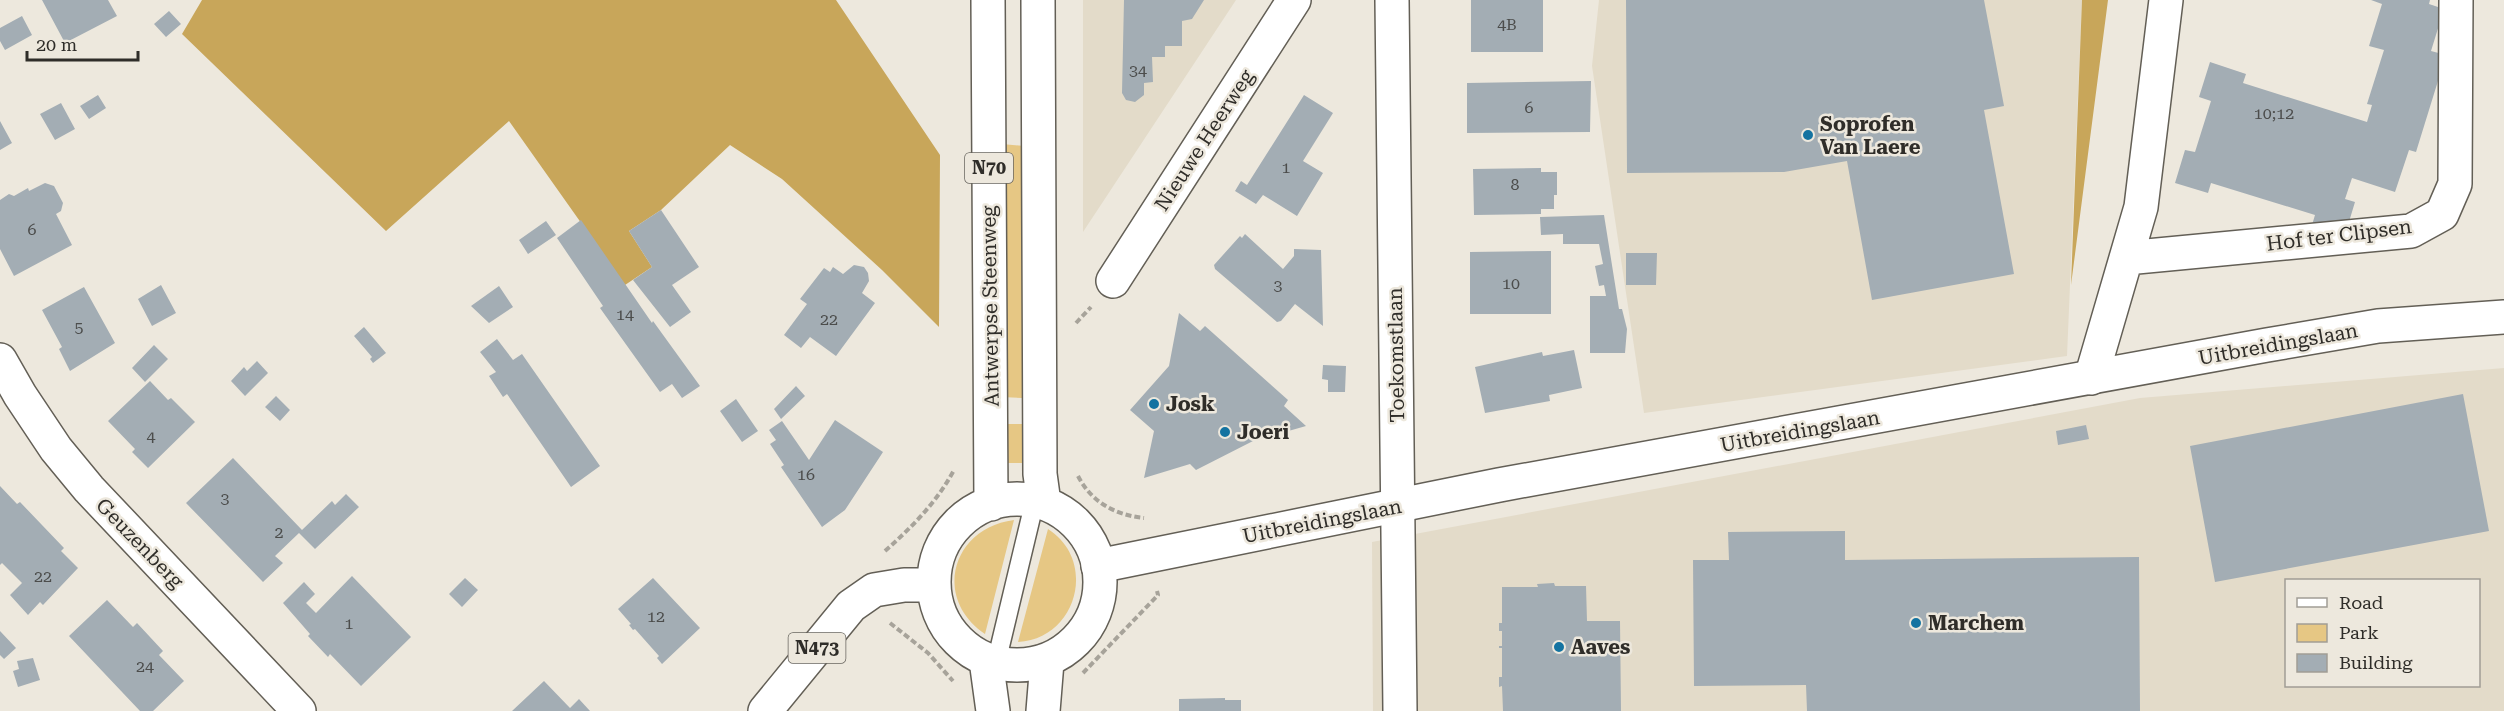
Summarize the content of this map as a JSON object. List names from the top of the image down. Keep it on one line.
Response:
{"streets":{"street":["Nieuwe Heerweg","N70","Hof ter Clipsen","Antwerpse Steenweg","Uitbreidingslaan","Toekomstlaan","Geuzenberg","N473"]},"crossings":[["Uitbreidingslaan","Toekomstlaan"]],"places":["Soprofen Van Laere","Josk","Joeri","Marchem","Aaves"],"house_numbers":["4B","34","6","10;12","1","8","6","10","3","14","22","5","4","16","3","2","22","12","1","24"],"legend":["Road","Park","Building"],"scale_bar":"20 m"}
